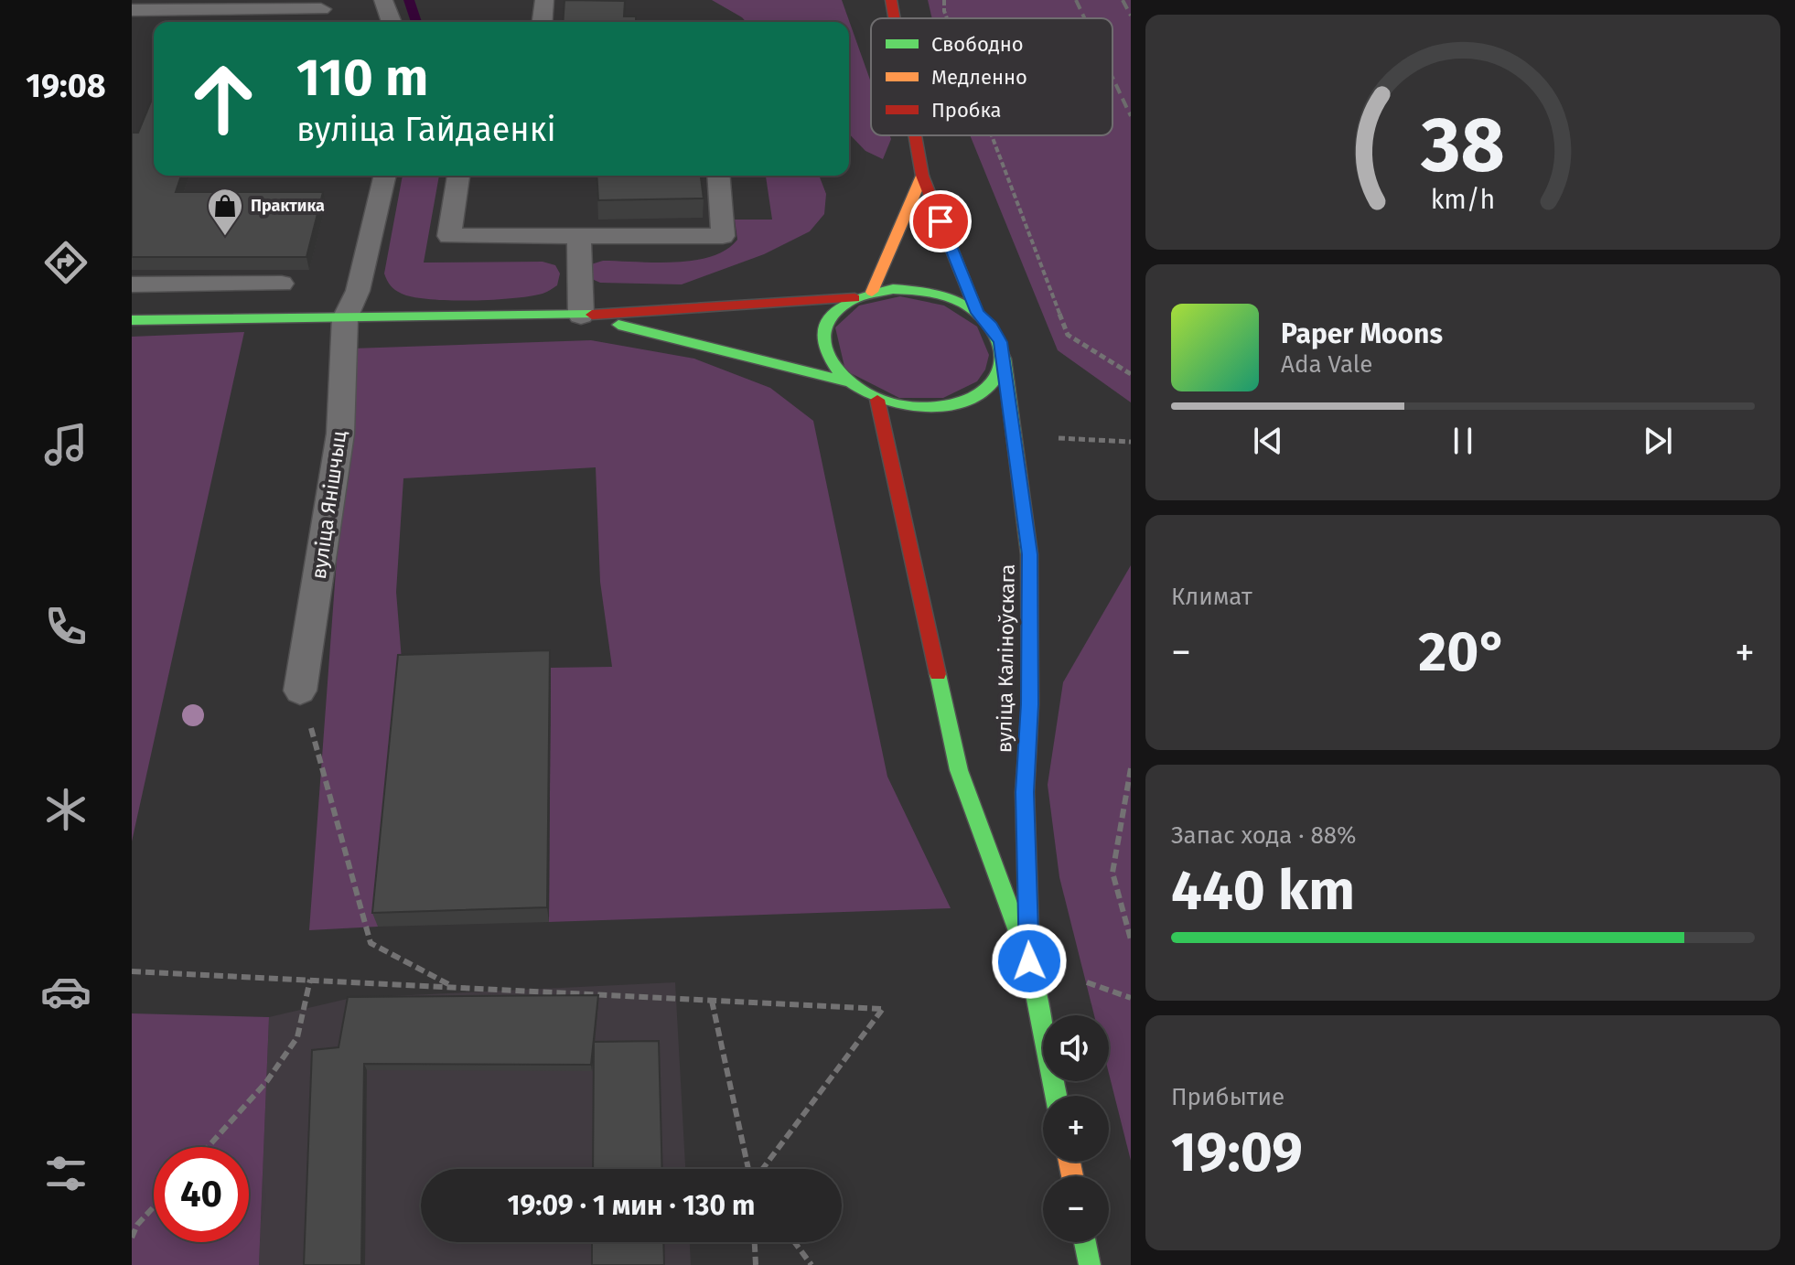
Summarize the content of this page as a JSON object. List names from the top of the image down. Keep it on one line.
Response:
{"streets":{"street":["вуліца Каліноўскага"],"lane":["вуліца Янішчыц"]},"places":{"shop":["Практика"]},"legend":["Свободно","Медленно","Пробка"],"page":{"tabs":"19:08","turn":["110 m","вуліца Гайдаенкі"],"song":["Paper Moons","Ada Vale"],"tile":["Климат",["Запас хода · 88%","440 km"],["Прибытие","19:09"]],"heat":["−","20°","+"],"map_buttons":["+","−"],"limit":"40","trip":"19:09 · 1 мин · 130 m","gauge":["38","km/h"]}}
